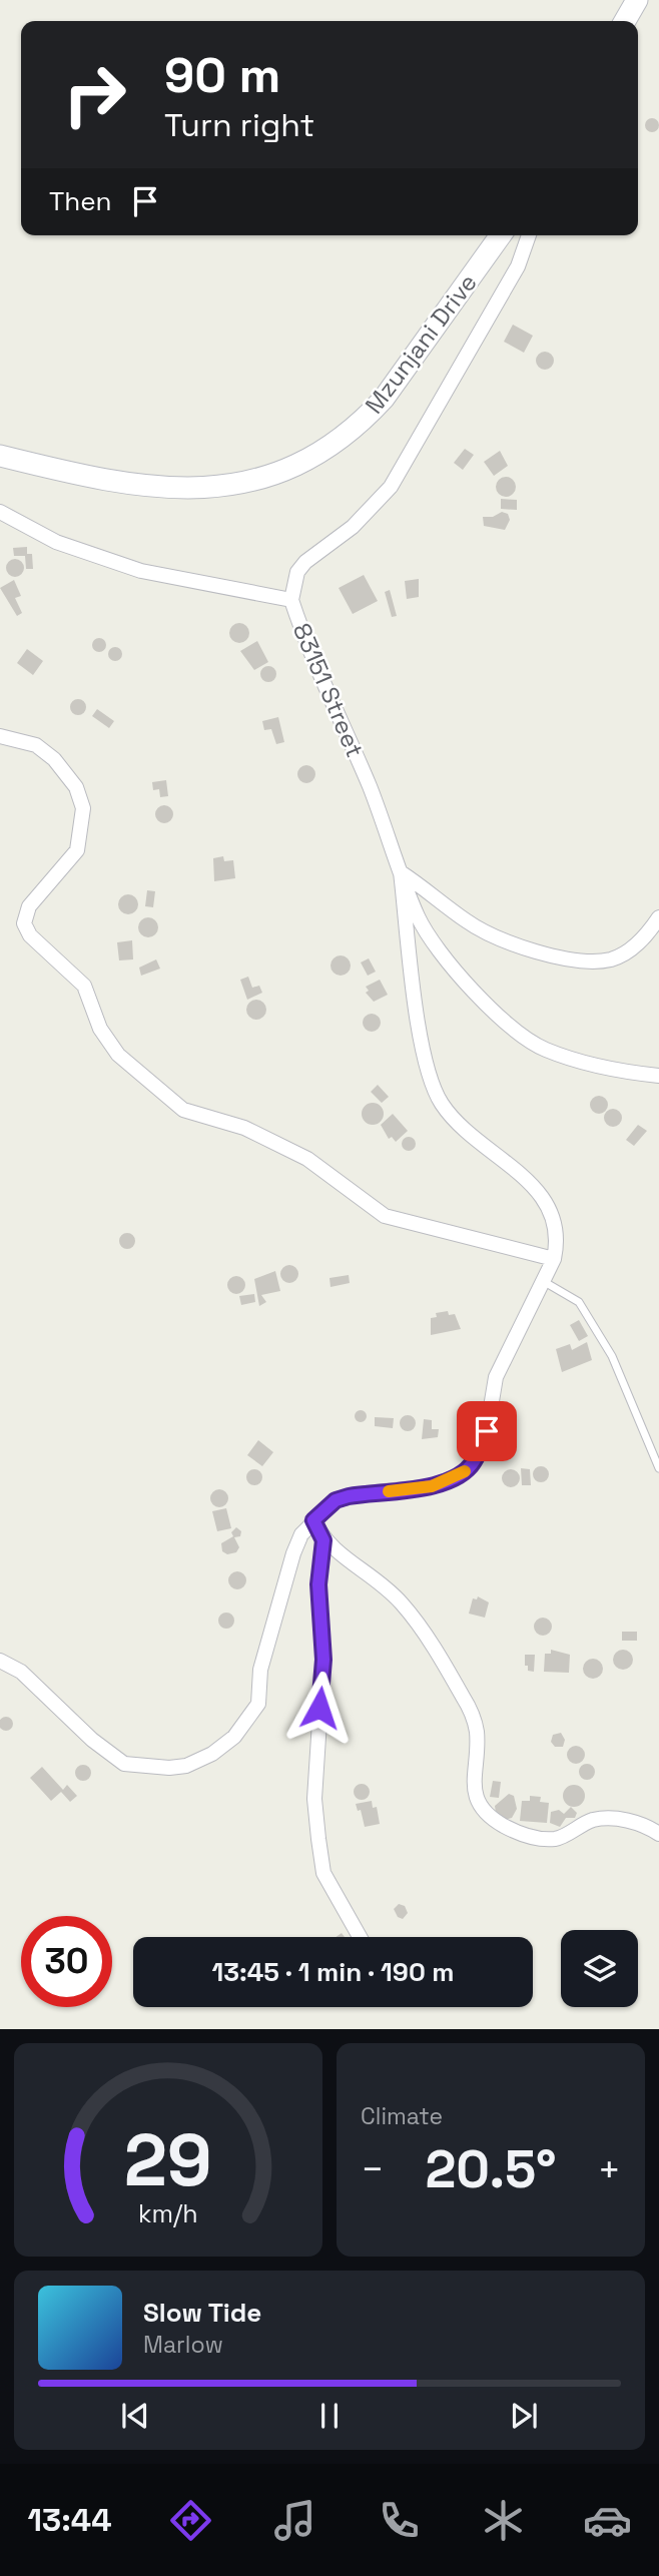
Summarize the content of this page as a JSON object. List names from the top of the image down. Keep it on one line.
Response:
{"streets":{"main road":["Mzunjani Drive"],"street":["83151 Street"]},"page":{"turn":["90 m","Turn right"],"then":"Then","limit":"30","trip":"13:45 · 1 min · 190 m","tile":"Climate","heat":["−","20.5°","+"],"song":["Slow Tide","Marlow"],"tabs":"13:44","gauge":["29","km/h"]}}
